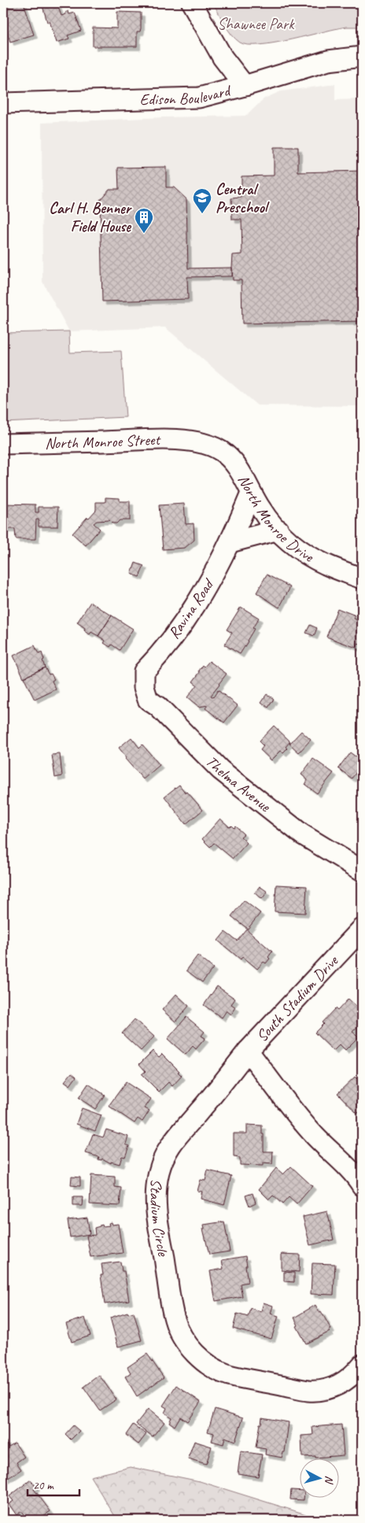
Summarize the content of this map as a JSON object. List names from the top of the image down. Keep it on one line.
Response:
{"streets":{"street":["Edison Boulevard","North Monroe Street","North Monroe Drive","Ravina Road","Thelma Avenue","South Stadium Drive","Stadium Circle"]},"crossings":[["North Monroe Street","North Monroe Drive"],["North Monroe Drive","Ravina Road"],["Ravina Road","Thelma Avenue"],["South Stadium Drive","Stadium Circle"]],"parks":["Shawnee Park"],"places":{"school or university":["Central Preschool"],"building":["Carl H. Benner Field House"]},"scale_bar":"20 m","north":"right"}
